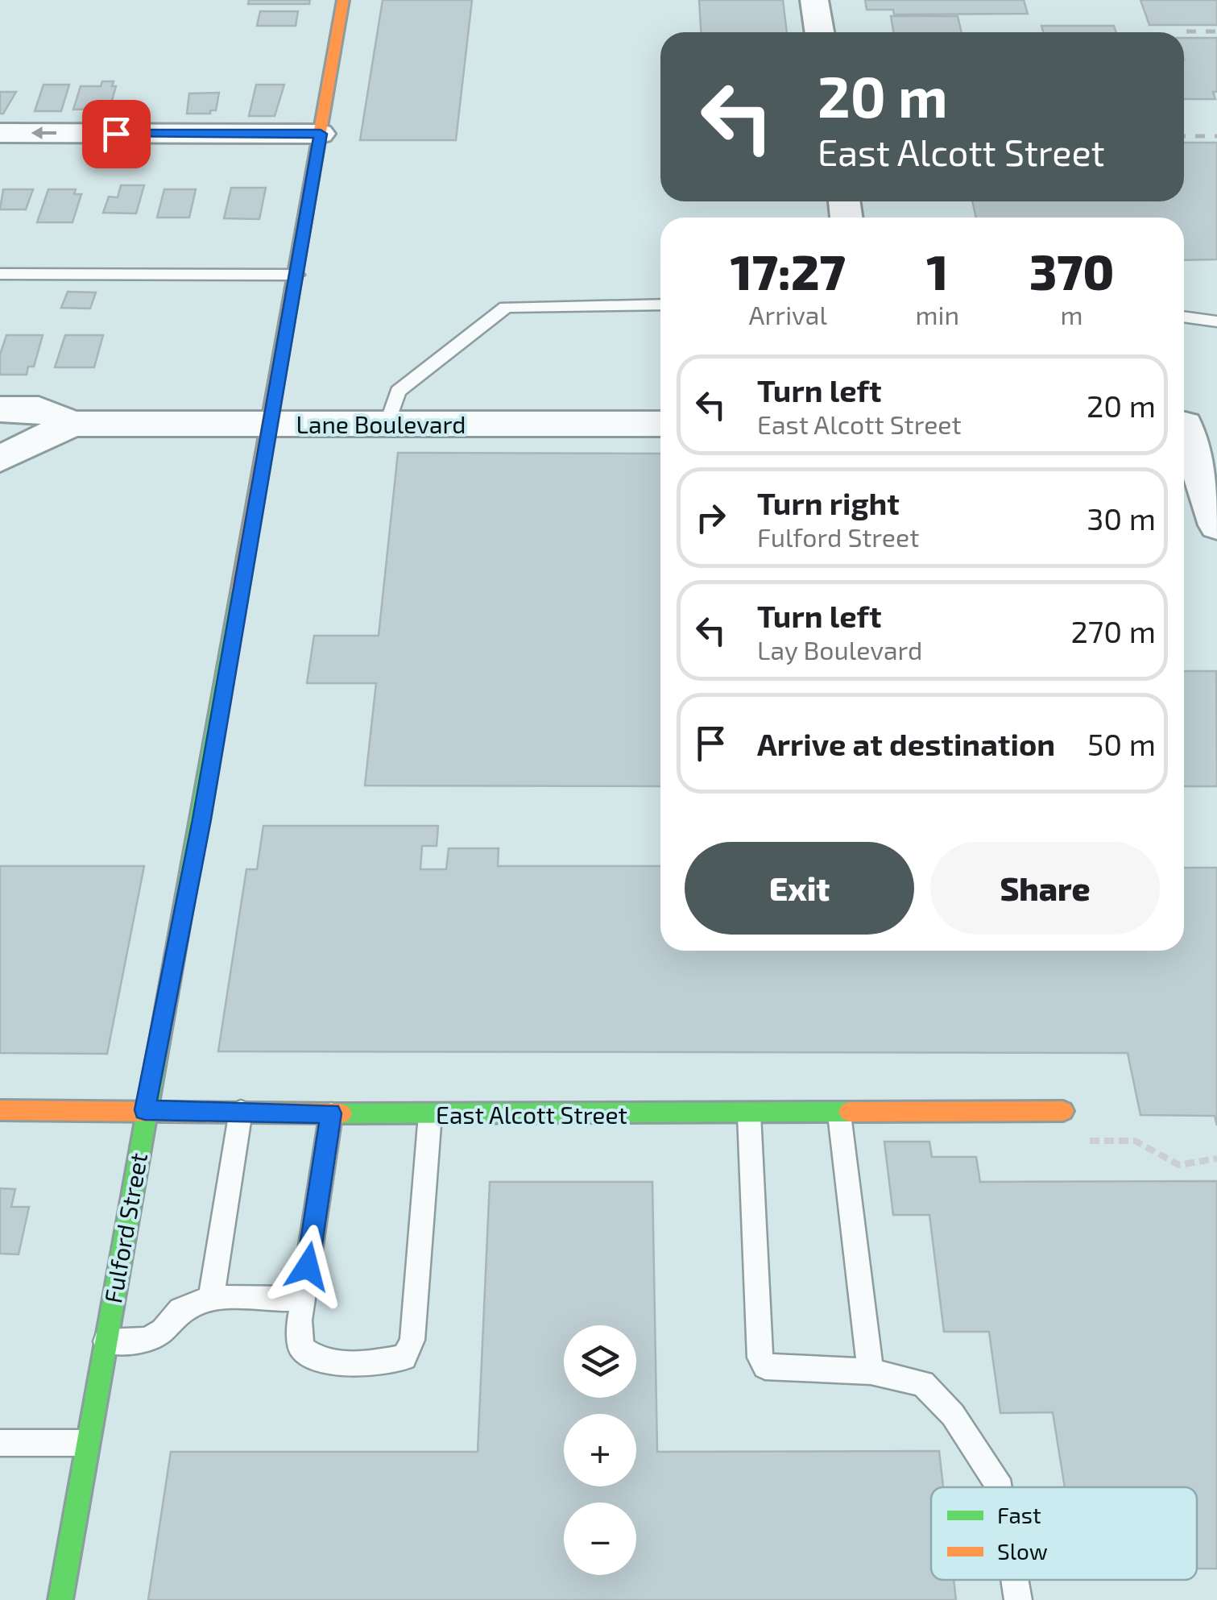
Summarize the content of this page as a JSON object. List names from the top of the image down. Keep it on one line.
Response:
{"streets":{"street":["Lane Boulevard","East Alcott Street","Fulford Street"]},"crossings":[["Lane Boulevard","Fulford Street"],["East Alcott Street","Fulford Street"]],"legend":["Fast","Slow"],"page":{"turn":["20 m","East Alcott Street"],"eta":["17:27","Arrival","1","min","370","m"],"list":[{"name":"Turn left","note":"East Alcott Street","value":"20 m"},{"name":"Turn right","note":"Fulford Street","value":"30 m"},{"name":"Turn left","note":"Lay Boulevard","value":"270 m"},{"name":"Arrive at destination","value":"50 m"}],"buttons":["Exit","Share"],"map_buttons":["+","−"]}}
